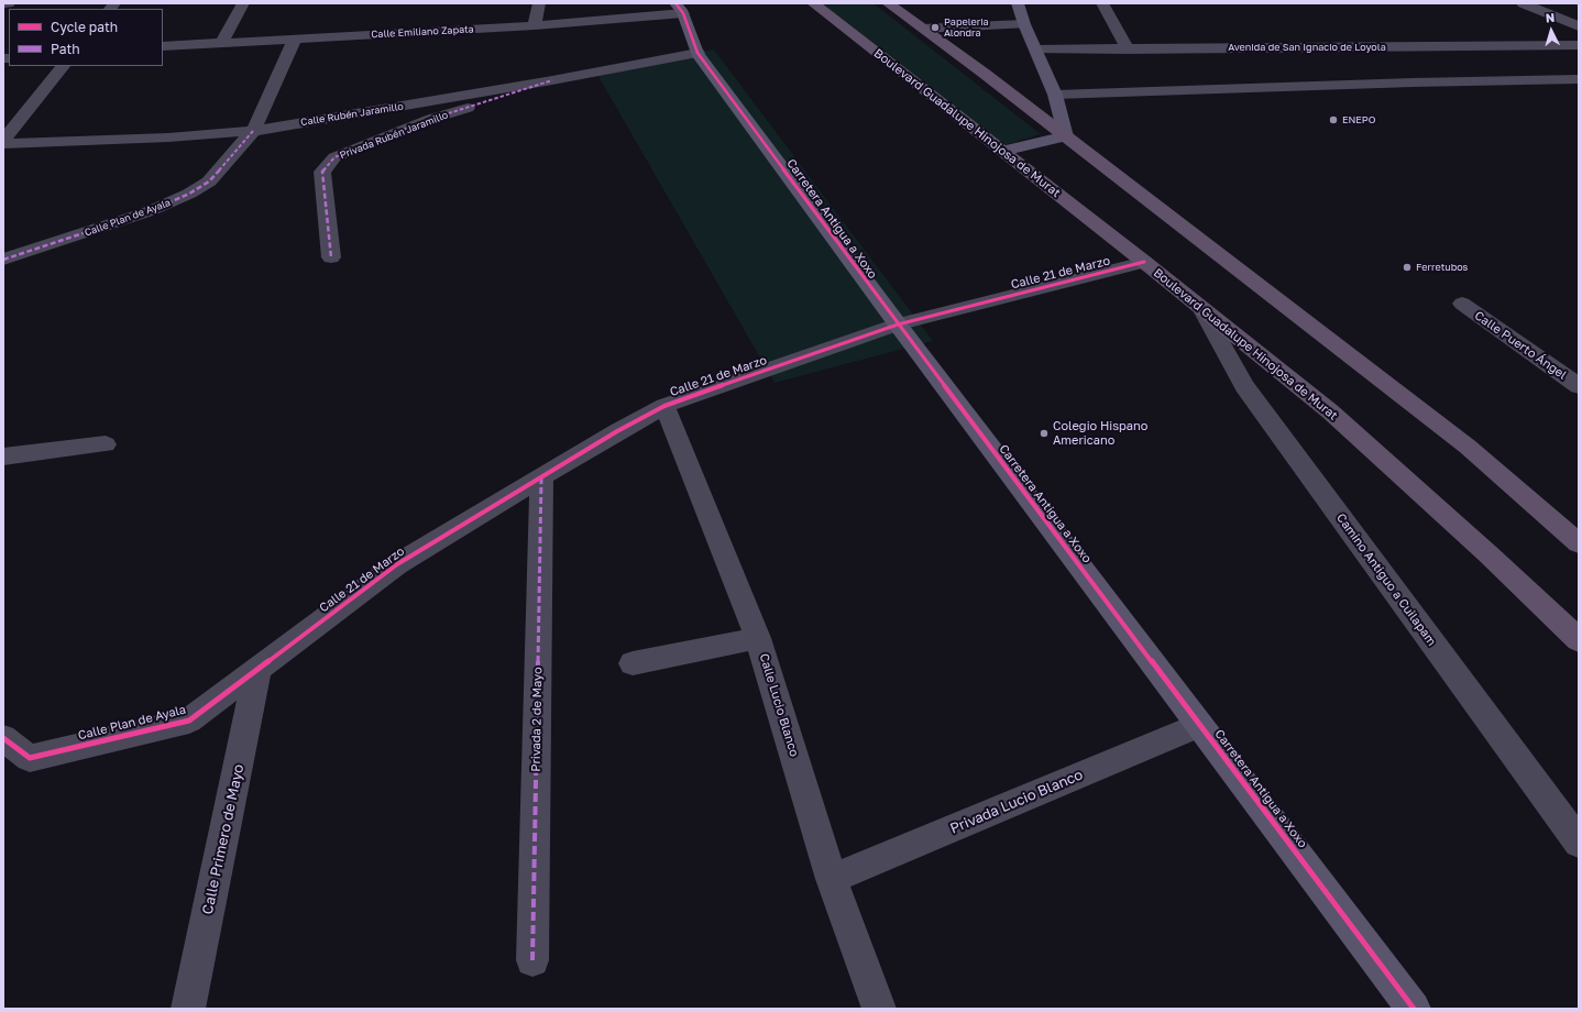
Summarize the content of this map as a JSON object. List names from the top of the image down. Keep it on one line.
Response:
{"streets":{"main road":["Boulevard Guadalupe Hinojosa de Murat"],"street":["Calle Emiliano Zapata","Avenida de San Ignacio de Loyola","Calle Rubén Jaramillo","Privada Rubén Jaramillo","Calle Plan de Ayala","Carretera Antigua a Xoxo","Calle 21 de Marzo","Calle Puerto Ángel","Camino Antiguo a Cuilapam","Calle Lucio Blanco","Privada 2 de Mayo","Privada Lucio Blanco","Calle Primero de Mayo"]},"crossings":[["Calle Emiliano Zapata","Calle Plan de Ayala"],["Calle Emiliano Zapata","Carretera Antigua a Xoxo"],["Calle Rubén Jaramillo","Privada Rubén Jaramillo"],["Calle Rubén Jaramillo","Calle Plan de Ayala"],["Calle Rubén Jaramillo","Carretera Antigua a Xoxo"],["Boulevard Guadalupe Hinojosa de Murat","Calle 21 de Marzo"],["Boulevard Guadalupe Hinojosa de Murat","Camino Antiguo a Cuilapam"],["Calle Plan de Ayala","Calle 21 de Marzo"],["Calle Plan de Ayala","Calle Primero de Mayo"],["Carretera Antigua a Xoxo","Calle 21 de Marzo"],["Carretera Antigua a Xoxo","Privada Lucio Blanco"],["Calle 21 de Marzo","Calle Lucio Blanco"],["Calle 21 de Marzo","Privada 2 de Mayo"],["Calle 21 de Marzo","Calle Primero de Mayo"],["Calle Lucio Blanco","Privada Lucio Blanco"]],"places":["Papeleria Alondra","ENEPO","Ferretubos","Colegio Hispano Americano"],"legend":["Cycle path","Path"],"north":"top"}
